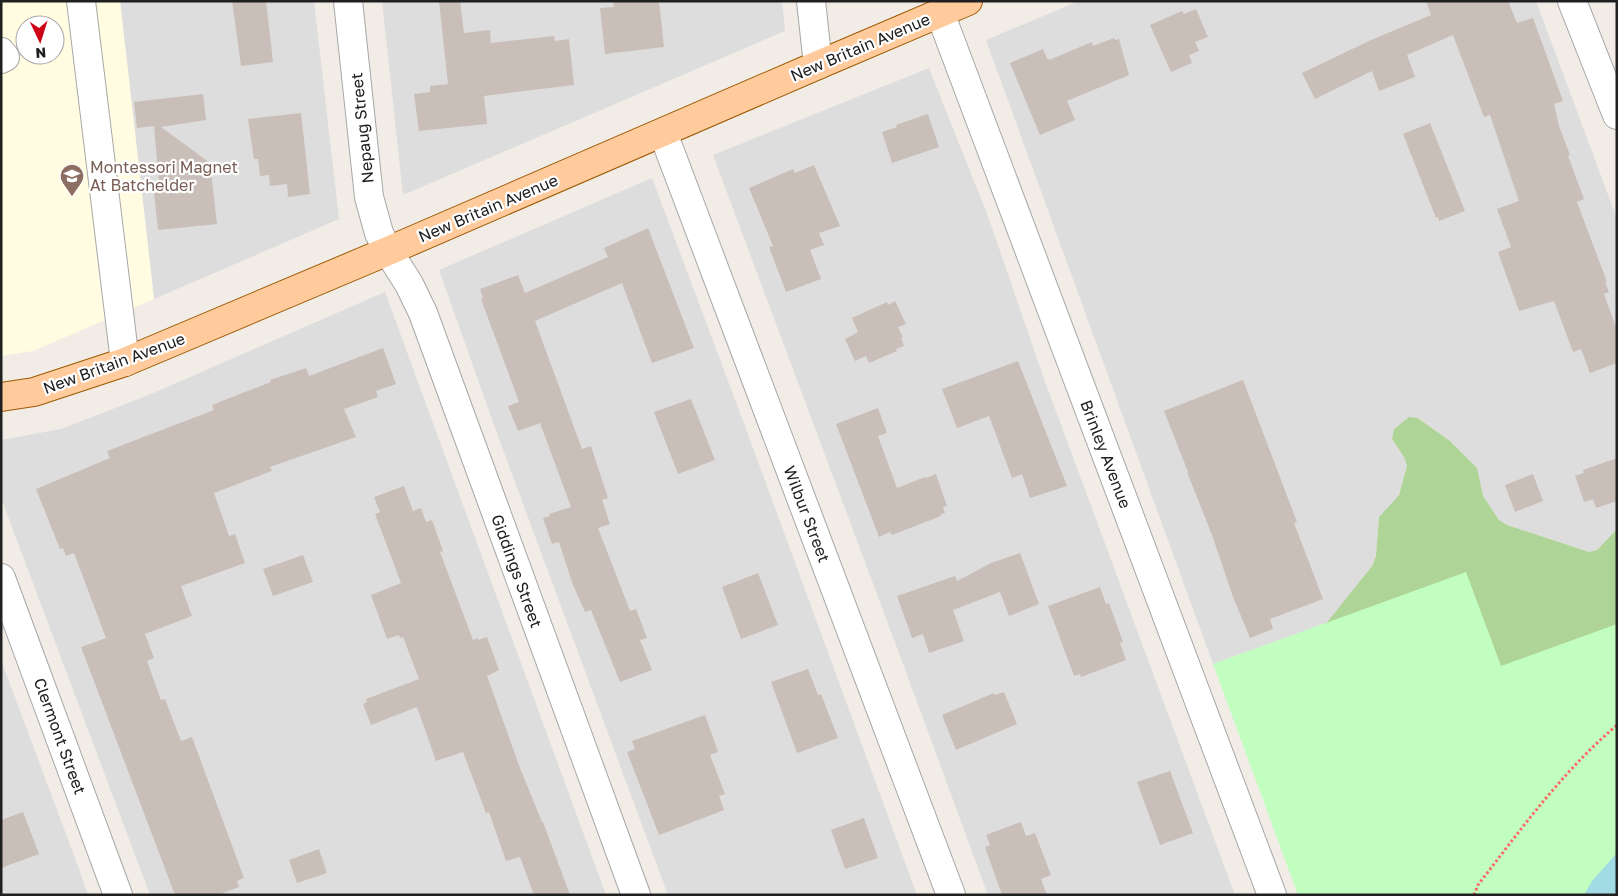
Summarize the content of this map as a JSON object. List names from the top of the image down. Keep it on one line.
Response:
{"streets":{"main road":["New Britain Avenue"],"street":["Nepaug Street","Brinley Avenue","Wilbur Street","Giddings Street","Clermont Street"]},"crossings":[["New Britain Avenue","Nepaug Street"],["New Britain Avenue","Brinley Avenue"],["New Britain Avenue","Wilbur Street"],["New Britain Avenue","Giddings Street"],["Nepaug Street","Giddings Street"]],"places":{"school or university":["Montessori Magnet At Batchelder"]},"north":"bottom"}
